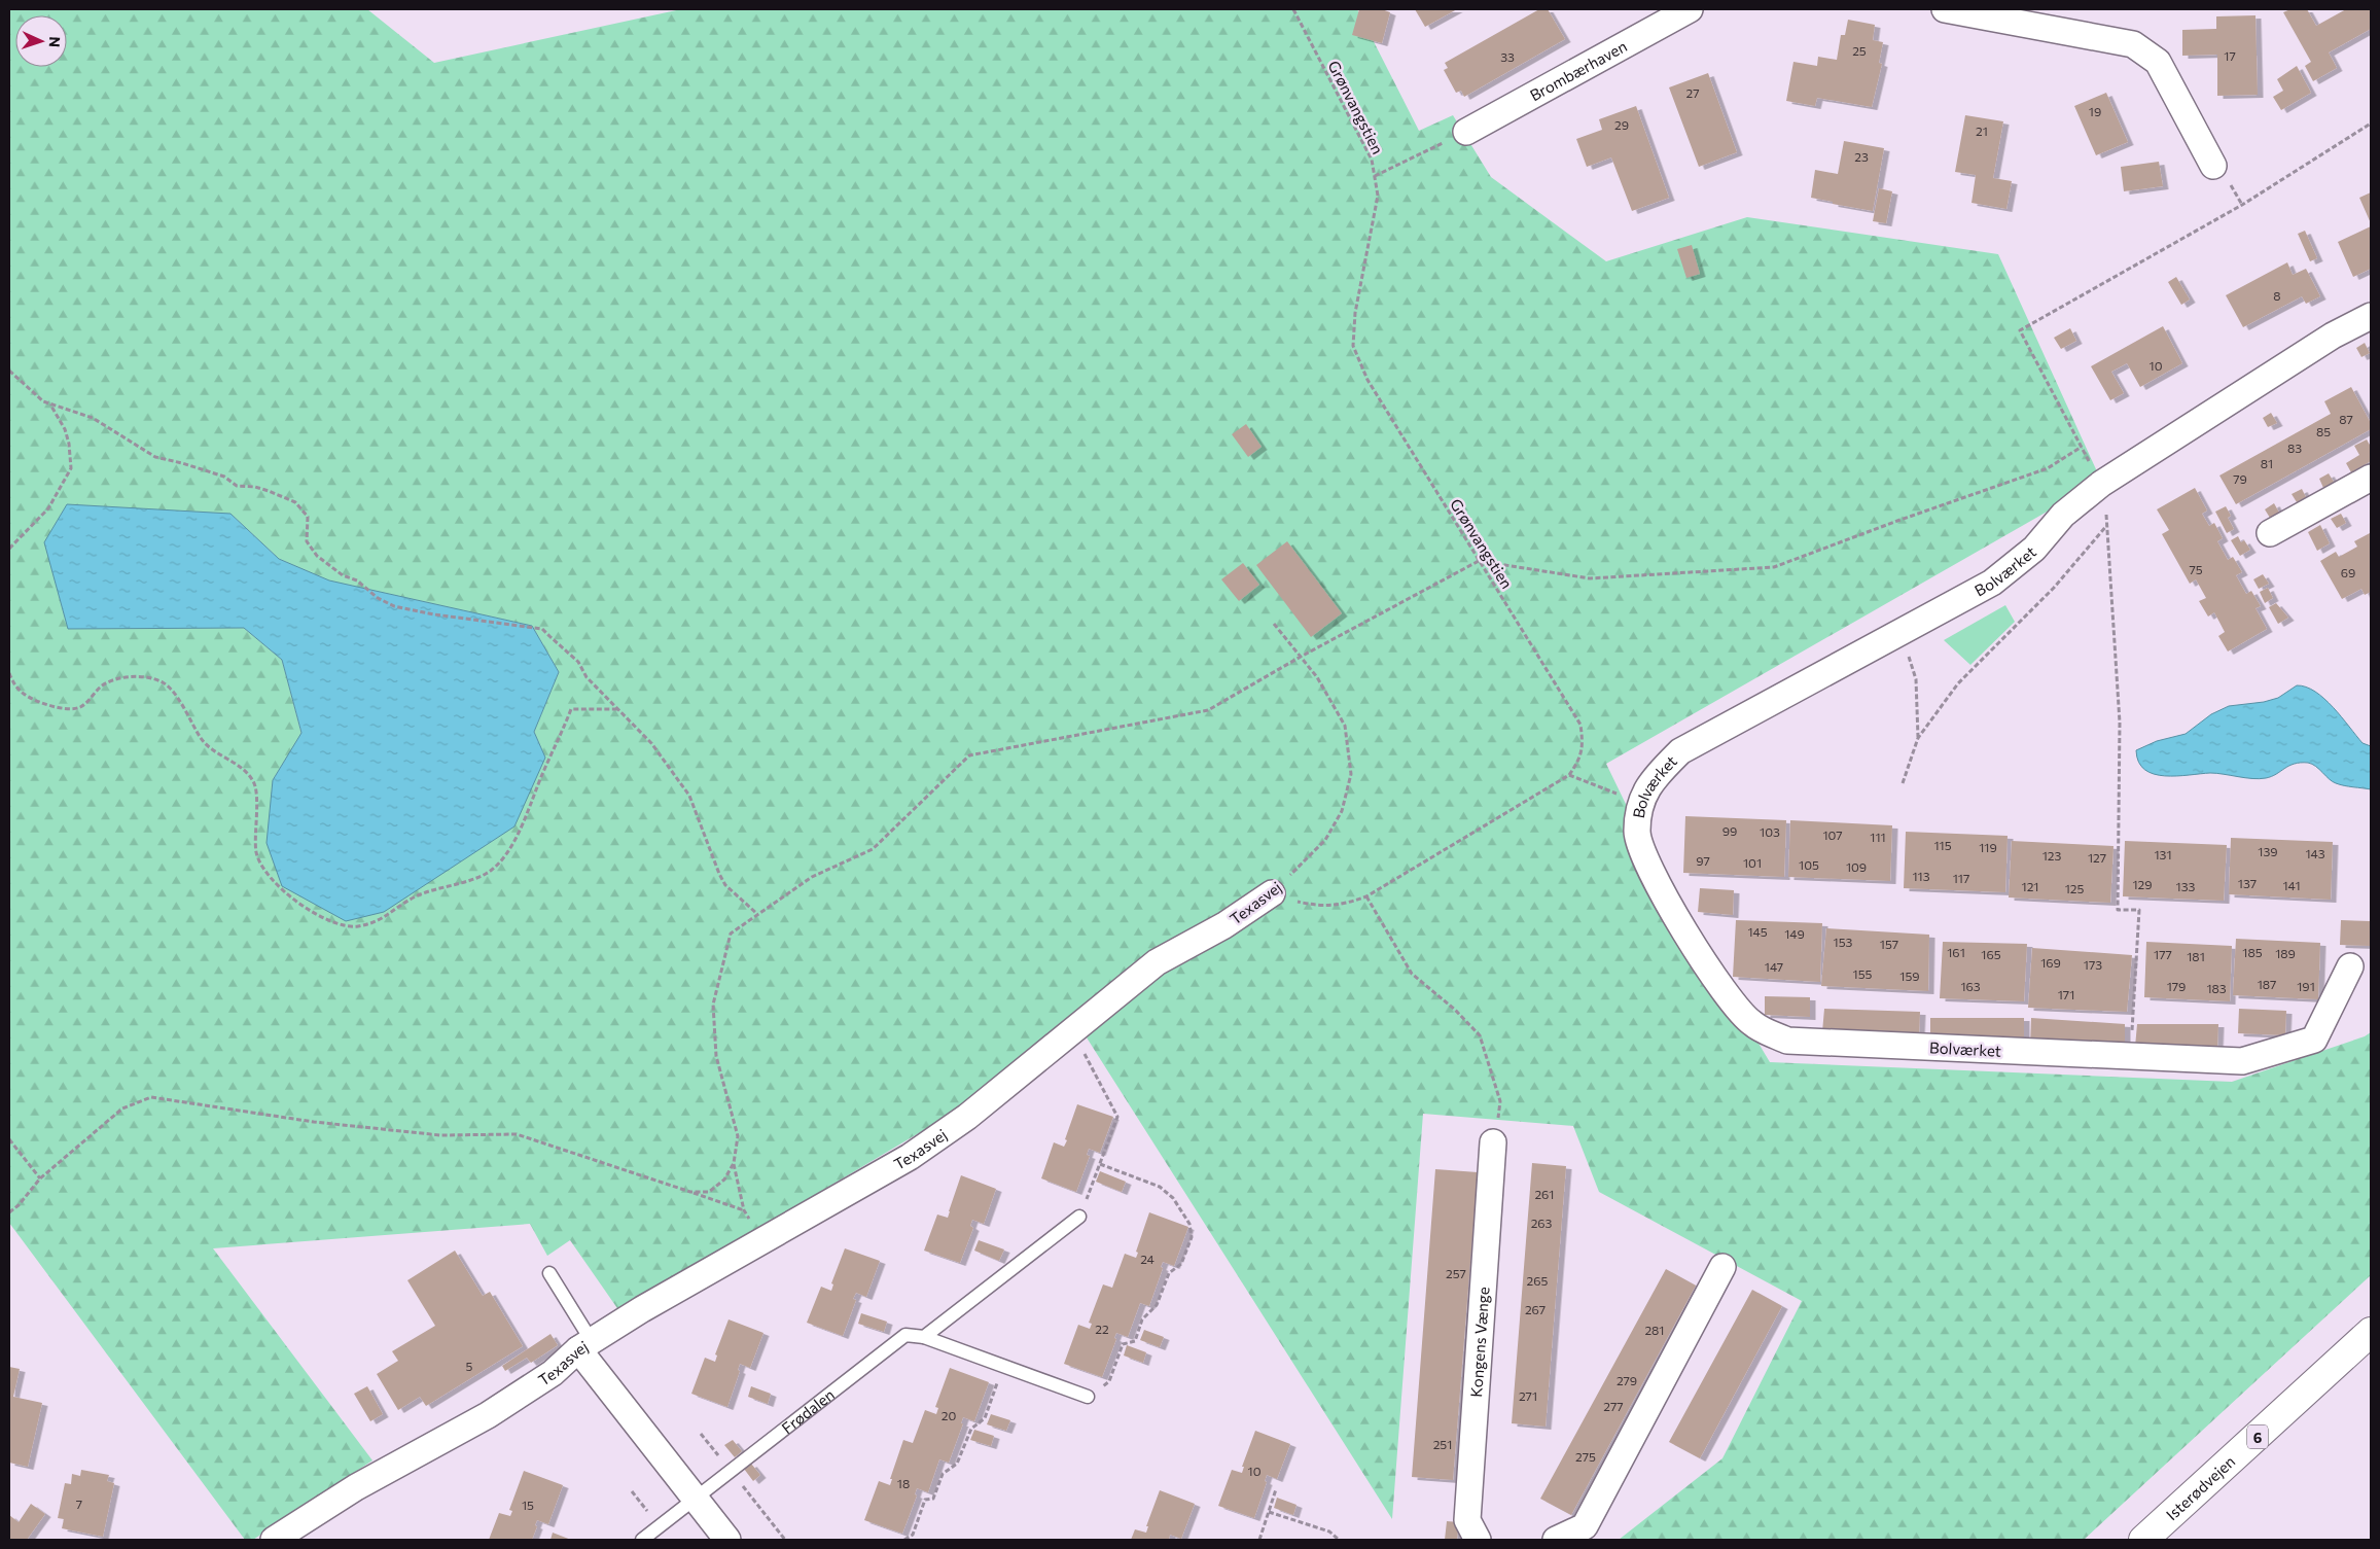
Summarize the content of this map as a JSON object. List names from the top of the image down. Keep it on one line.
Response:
{"streets":{"highway":["6","Isterødvejen"],"street":["Brombærhaven","Bolværket","Texasvej","Kongens Vænge"],"lane":["Frødalen"],"path":["Grønvangstien"]},"house_numbers":["25","17","33","27","19","29","21","23","8","10","87","85","83","81","79","75","69","99","103","107","111","115","119","139","143","131","123","127","97","101","105","109","113","117","137","129","141","121","133","125","145","149","153","157","161","185","189","165","177","181","169","173","147","155","159","187","163","179","191","183","171","261","263","24","257","265","267","22","281","5","279","271","277","20","251","275","10","18","7","15"],"north":"right"}
